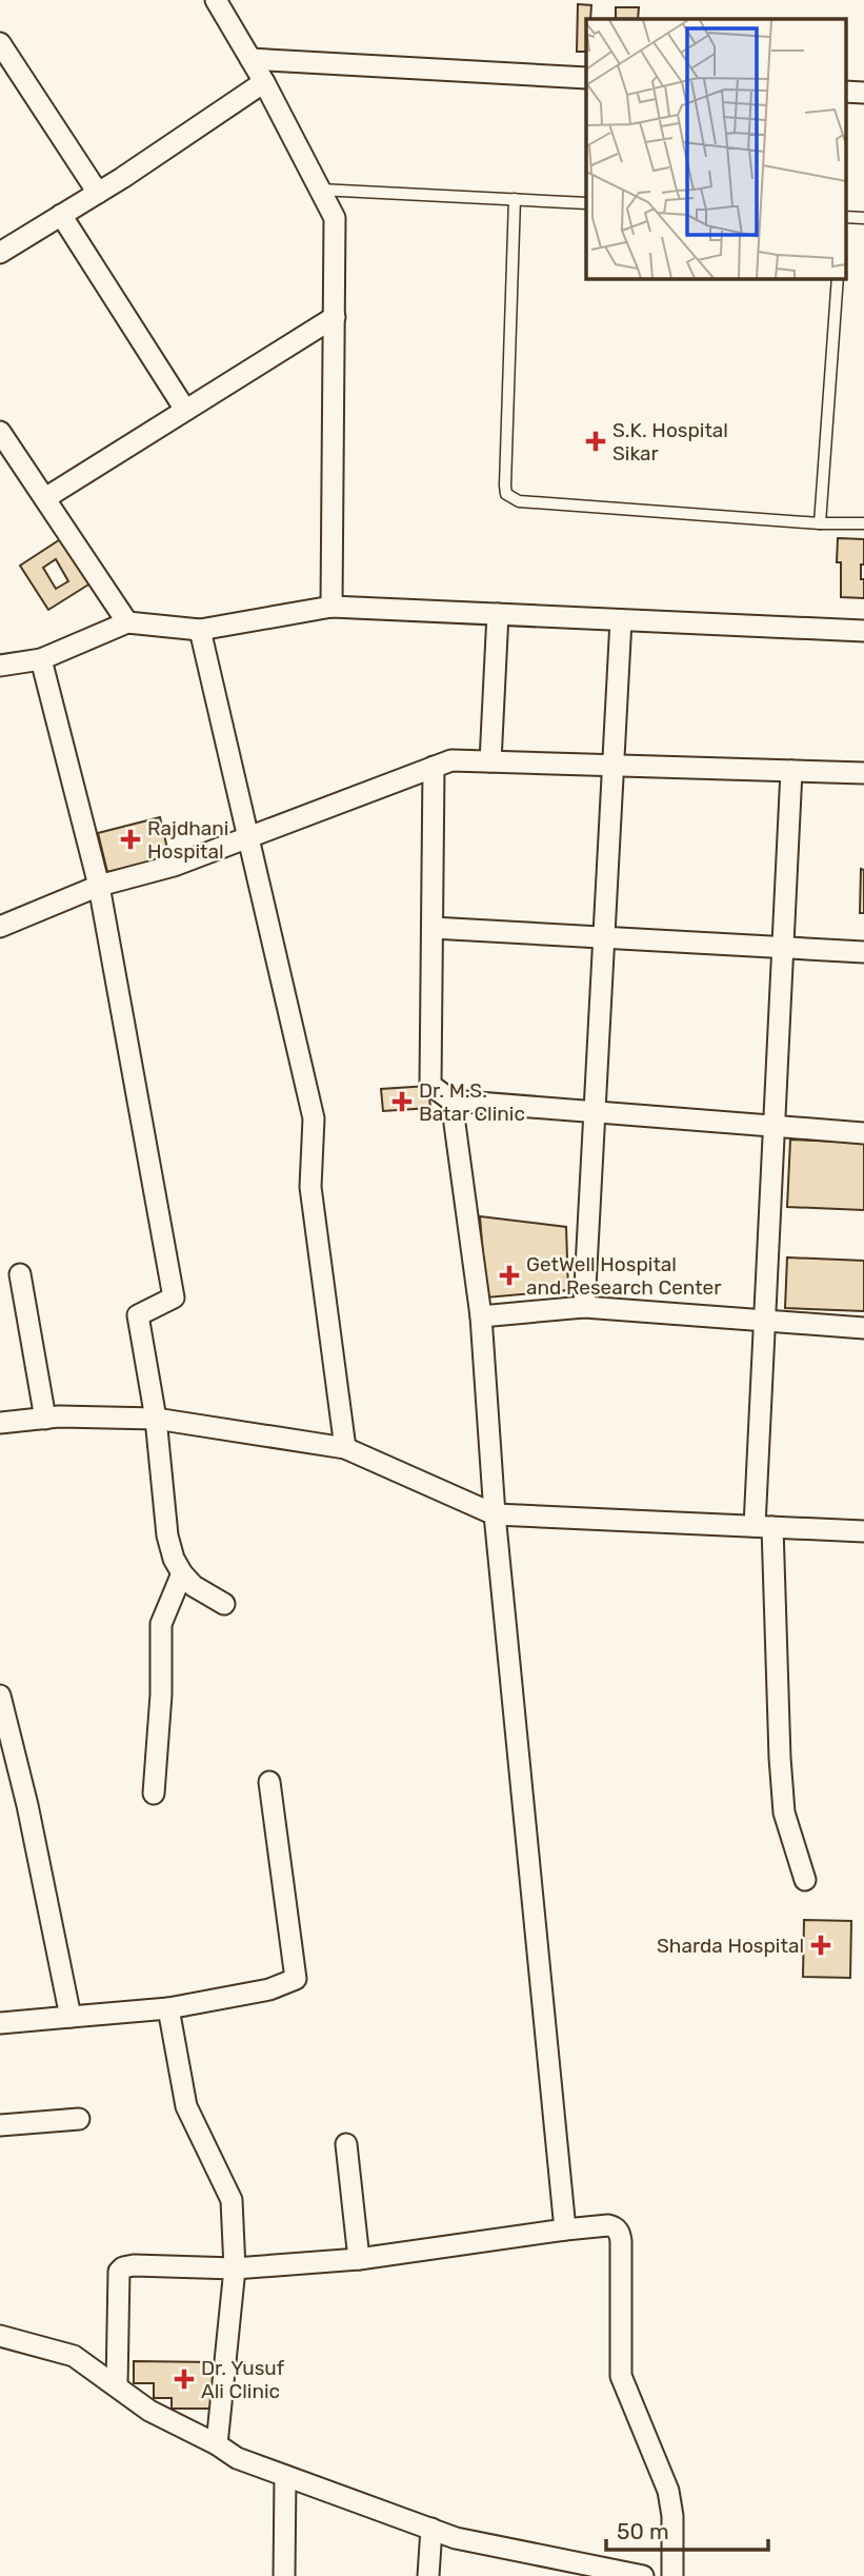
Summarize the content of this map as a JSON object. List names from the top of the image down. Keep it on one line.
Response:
{"places":{"health":["S.K. Hospital Sikar","Rajdhani Hospital","Dr. M.S. Batar Clinic","GetWell Hospital and Research Center","Sharda Hospital","Dr. Yusuf Ali Clinic"]},"scale_bar":"50 m"}
